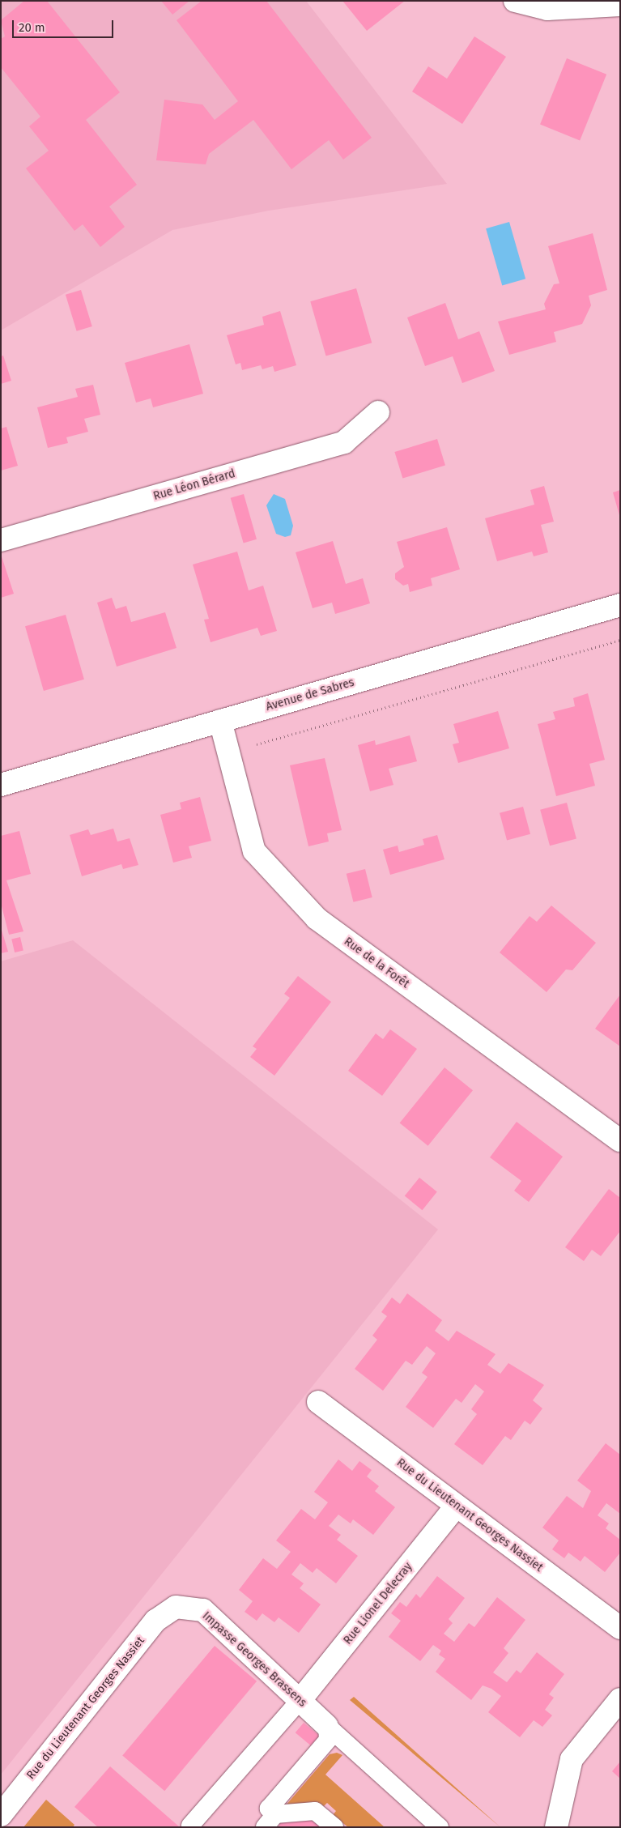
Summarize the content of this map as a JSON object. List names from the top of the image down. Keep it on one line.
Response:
{"streets":{"street":["Rue Léon Bérard","Avenue de Sabres","Rue de la Forêt","Rue du Lieutenant Georges Nassiet","Rue Lionel Delecray","Impasse Georges Brassens"]},"crossings":[["Avenue de Sabres","Rue de la Forêt"],["Rue du Lieutenant Georges Nassiet","Rue Lionel Delecray"],["Rue du Lieutenant Georges Nassiet","Impasse Georges Brassens"],["Rue Lionel Delecray","Impasse Georges Brassens"]],"scale_bar":"20 m"}
